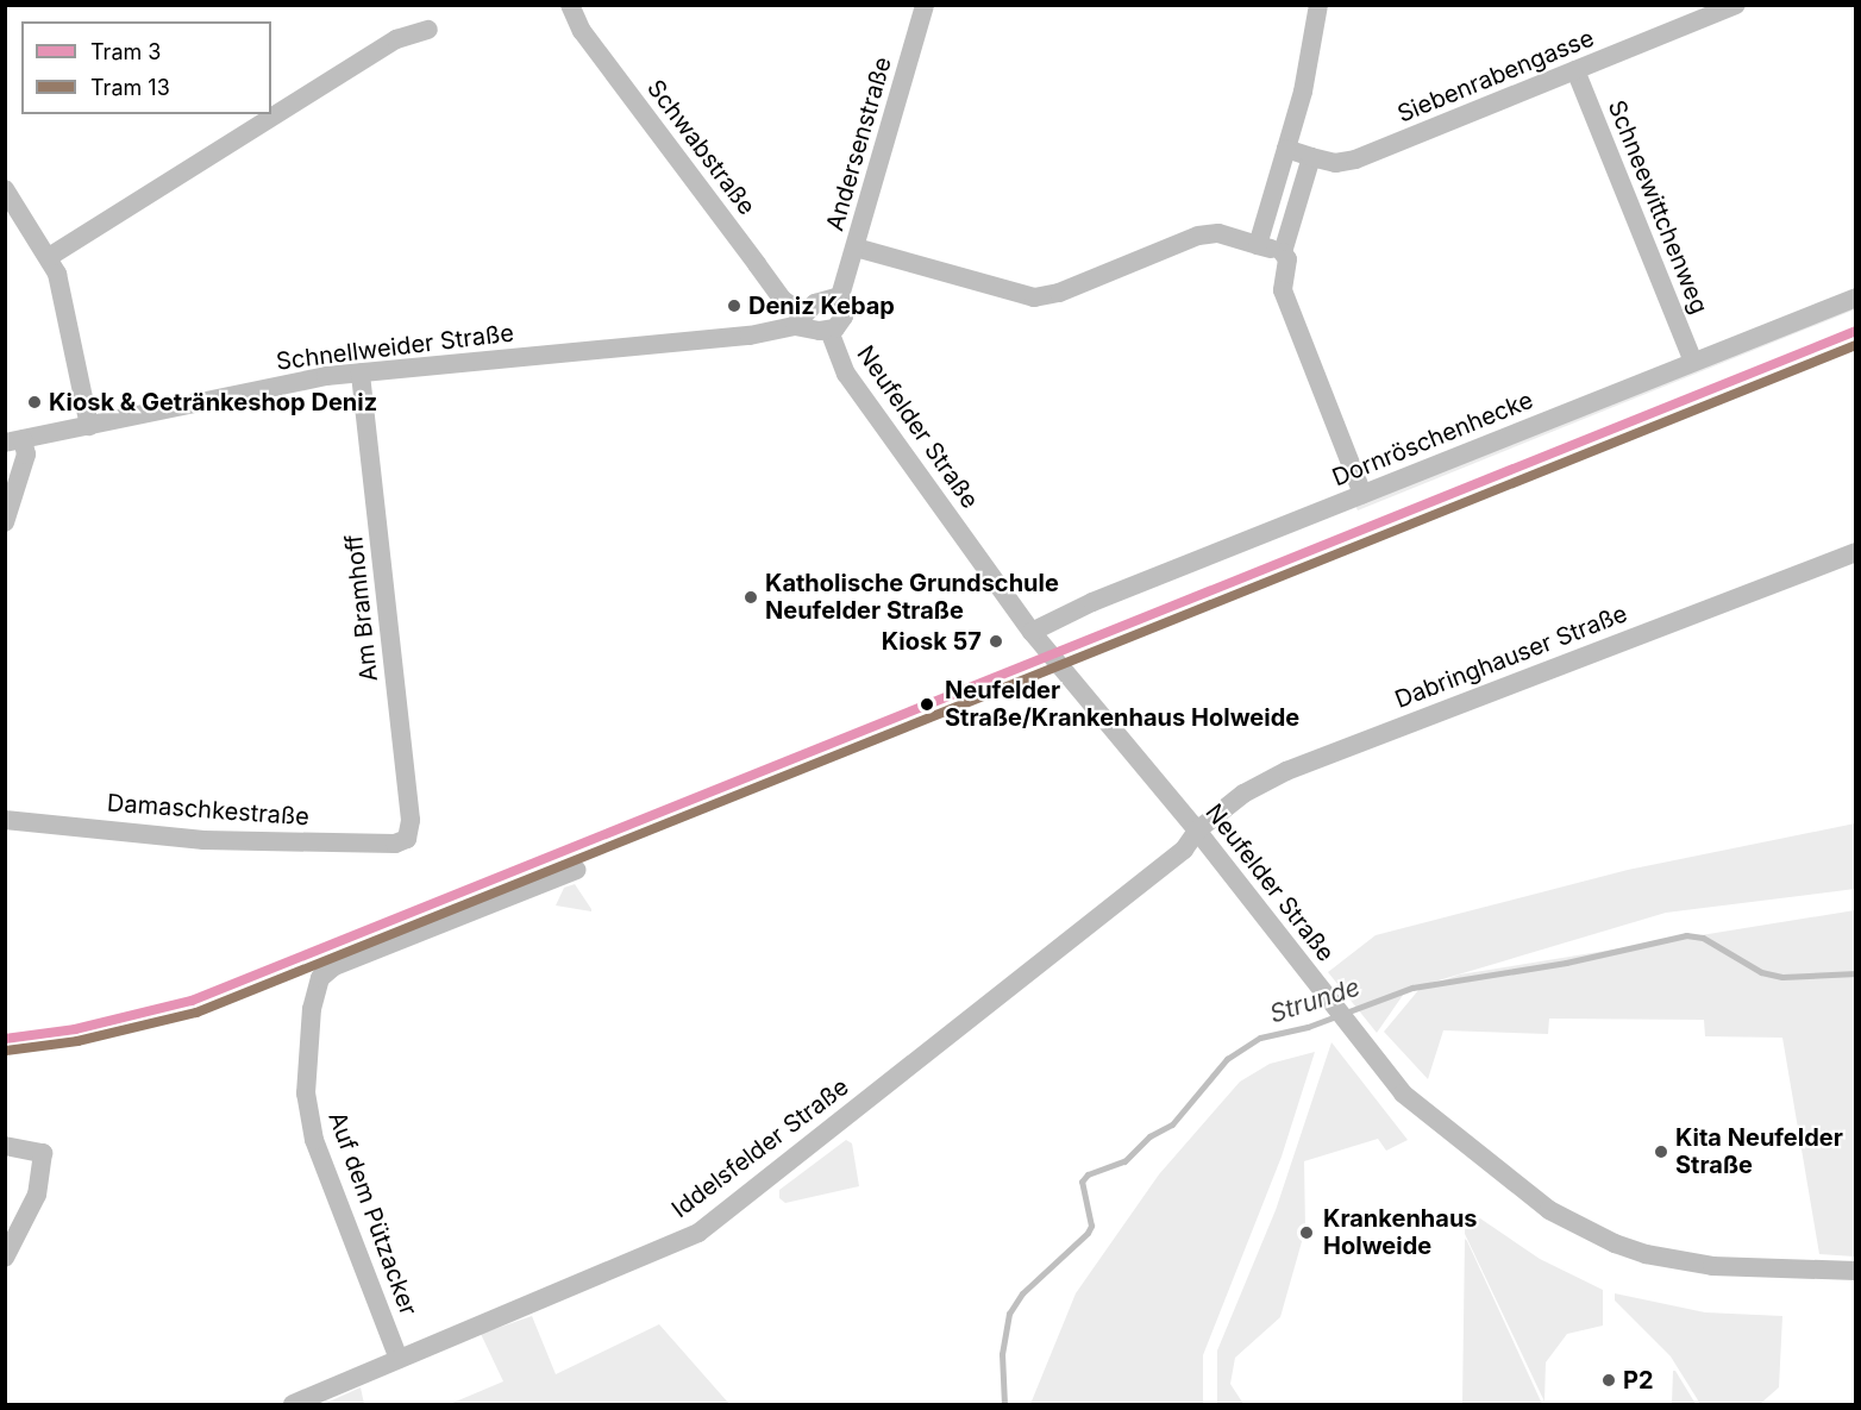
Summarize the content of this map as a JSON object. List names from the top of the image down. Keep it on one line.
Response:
{"streets":{"street":["Siebenrabengasse","Andersenstraße","Schwabstraße","Schneewittchenweg","Schnellweider Straße","Neufelder Straße","Dornröschenhecke","Am Bramhoff","Dabringhauser Straße","Damaschkestraße","Iddelsfelder Straße","Auf dem Pützacker"]},"crossings":[["Siebenrabengasse","Schneewittchenweg"],["Andersenstraße","Neufelder Straße"],["Schwabstraße","Schnellweider Straße"],["Schneewittchenweg","Dornröschenhecke"],["Schnellweider Straße","Am Bramhoff"],["Neufelder Straße","Dornröschenhecke"],["Neufelder Straße","Dabringhauser Straße"],["Neufelder Straße","Iddelsfelder Straße"],["Am Bramhoff","Damaschkestraße"],["Dabringhauser Straße","Iddelsfelder Straße"],["Iddelsfelder Straße","Auf dem Pützacker"]],"water":["Strunde"],"places":["Deniz Kebap","Kiosk & Getränkeshop Deniz","Katholische Grundschule Neufelder Straße","Kiosk 57","Neufelder Straße/Krankenhaus Holweide","Kita Neufelder Straße","Krankenhaus Holweide","P2"],"lines":["tram line 3","tram line 13"],"legend":["Tram 3","Tram 13"]}
